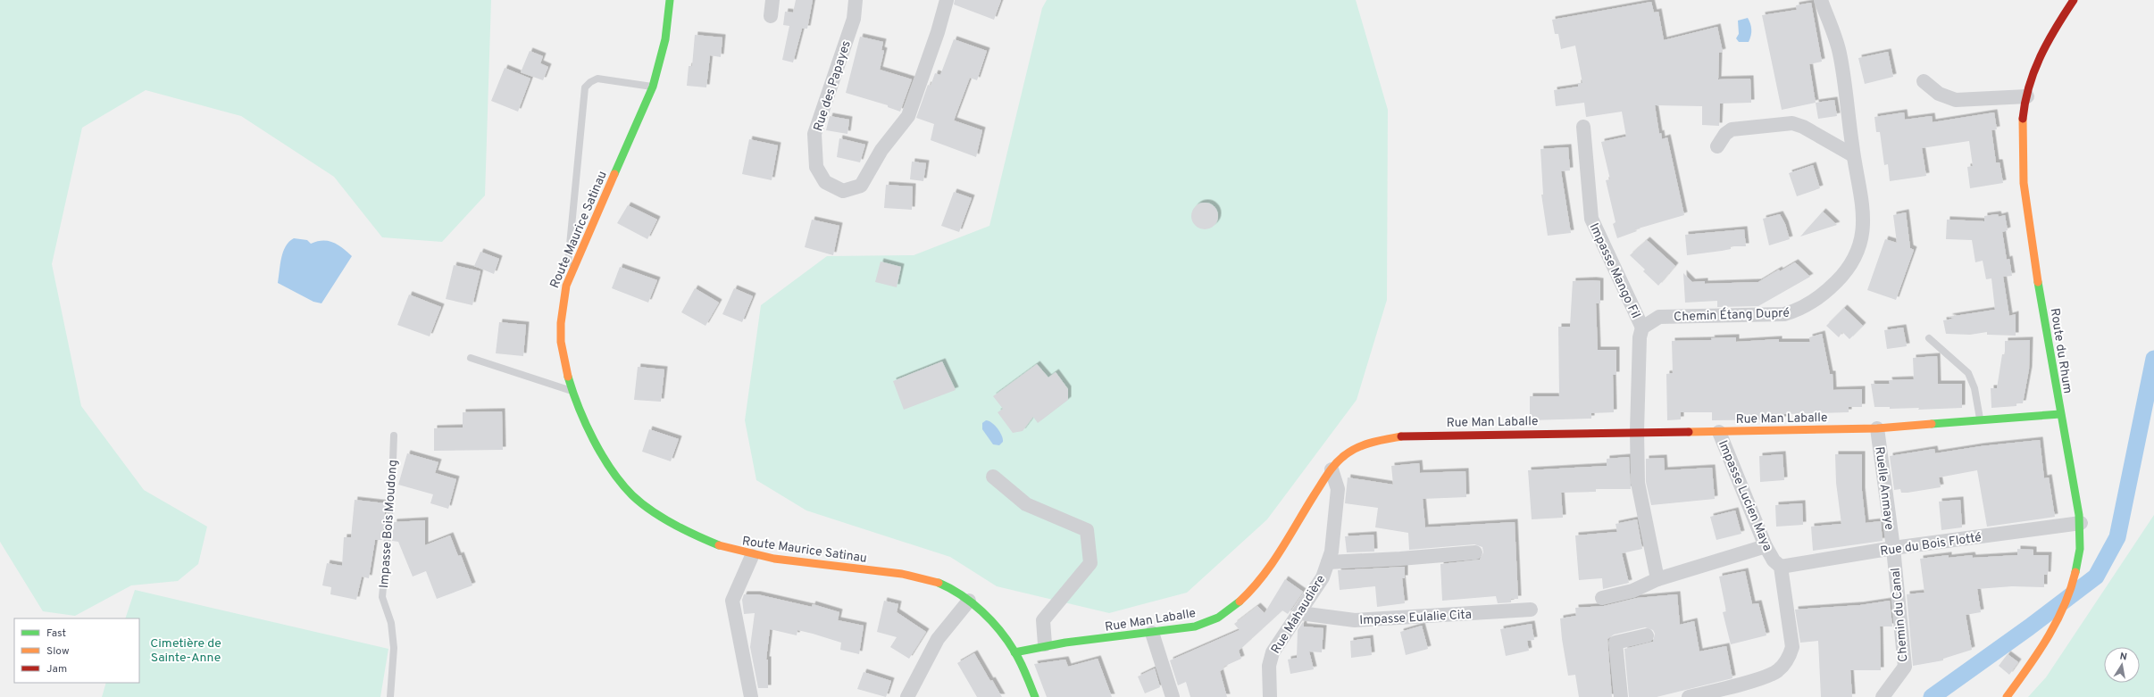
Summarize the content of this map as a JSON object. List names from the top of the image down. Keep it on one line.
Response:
{"streets":{"street":["Rue des Papayes","Route Maurice Satinau","Impasse Mango Fil","Chemin Étang Dupré","Route du Rhum","Rue Man Laballe","Ruelle Anmaye","Impasse Lucien Maya","Rue du Bois Flotté","Rue Mahaudière","Chemin du Canal","Impasse Eulalie Cita"],"lane":["Impasse Bois Moudong"]},"crossings":[["Route Maurice Satinau","Rue Man Laballe"],["Impasse Mango Fil","Chemin Étang Dupré"],["Route du Rhum","Rue Man Laballe"],["Route du Rhum","Rue du Bois Flotté"],["Rue Man Laballe","Ruelle Anmaye"],["Rue Man Laballe","Impasse Lucien Maya"],["Rue Man Laballe","Rue Mahaudière"],["Ruelle Anmaye","Rue du Bois Flotté"],["Ruelle Anmaye","Chemin du Canal"],["Impasse Lucien Maya","Rue du Bois Flotté"],["Rue du Bois Flotté","Chemin du Canal"],["Rue Mahaudière","Impasse Eulalie Cita"]],"parks":["Cimetière de Sainte-Anne"],"legend":["Fast","Slow","Jam"],"north":"top"}
